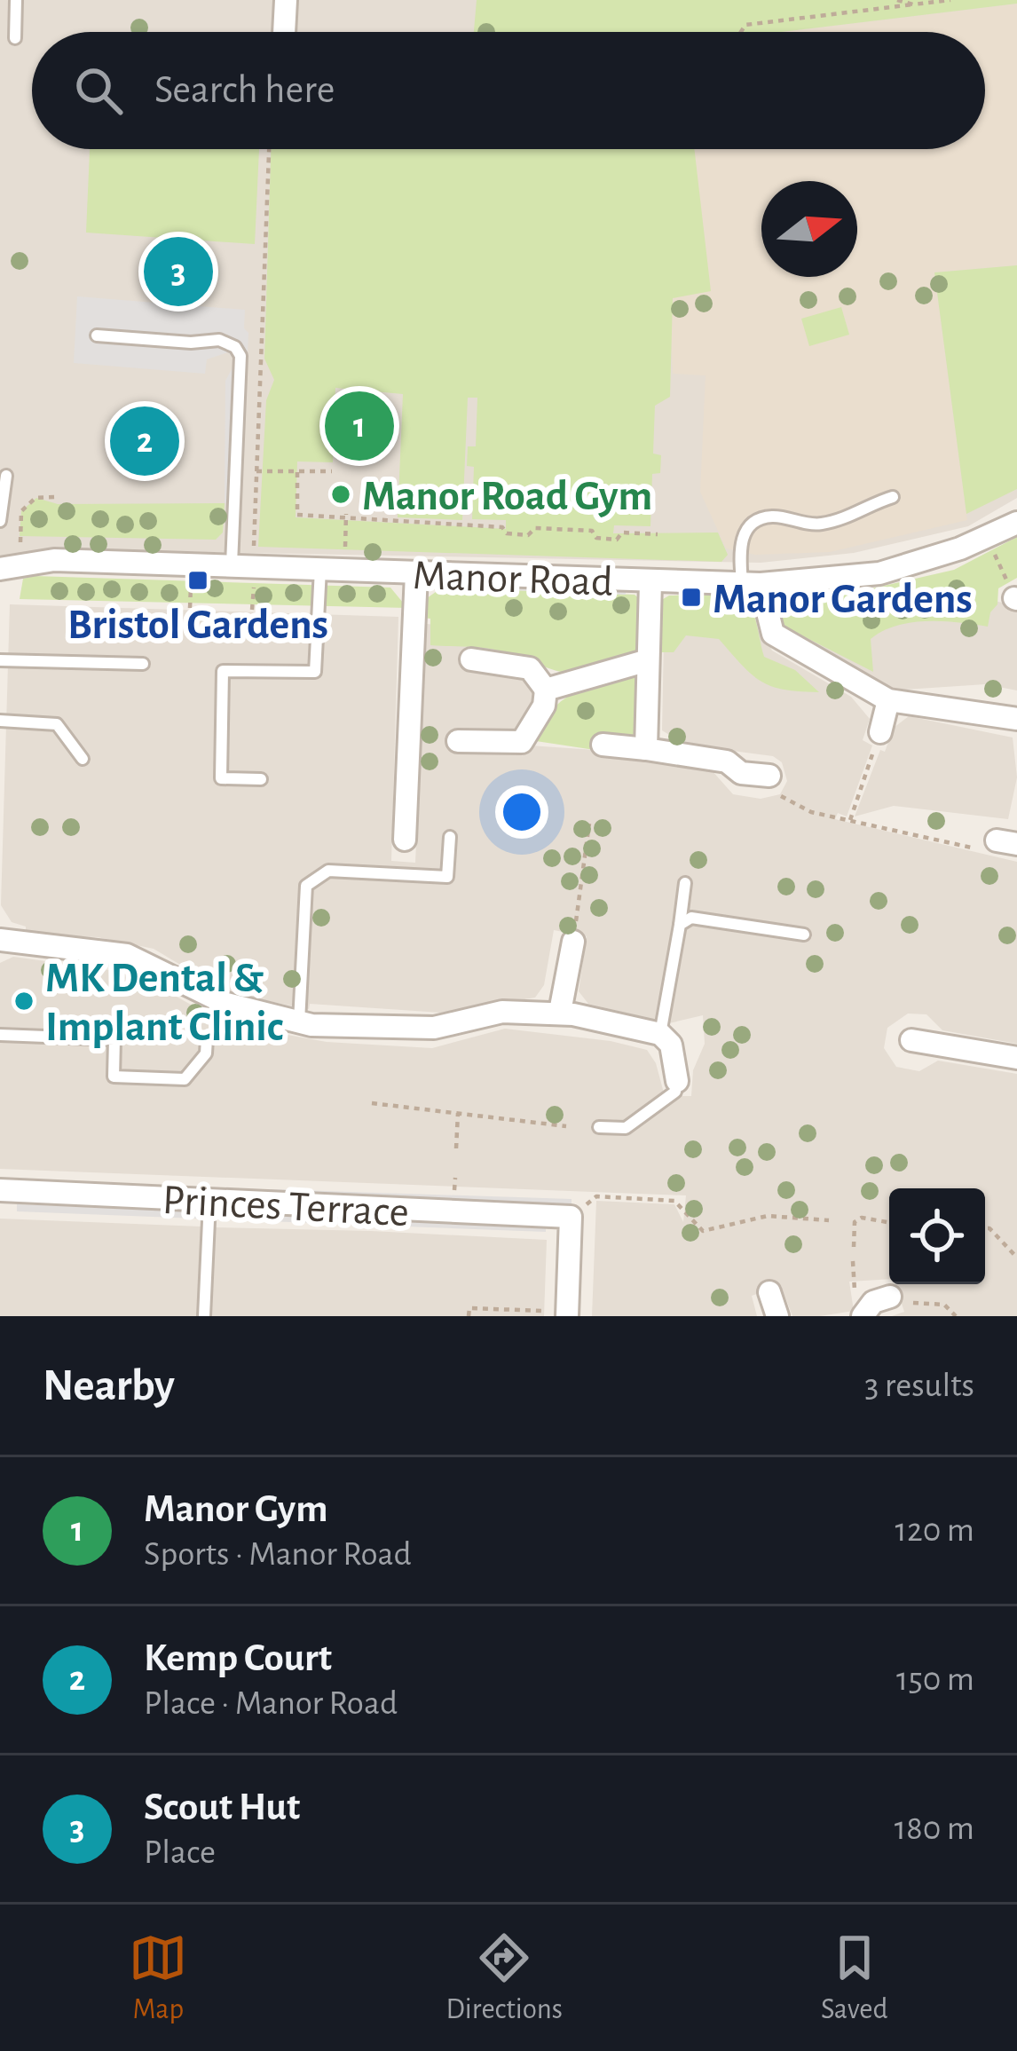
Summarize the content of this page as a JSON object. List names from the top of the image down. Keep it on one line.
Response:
{"streets":{"street":["Manor Road","Princes Terrace"]},"places":{"other":["Manor Road Gym","MK Dental & Implant Clinic"],"transit":["Bristol Gardens","Manor Gardens"]},"north":"right","page":{"search":"Search here","pins":["3","1","2"],"heading":["Nearby","3 results"],"list":[{"mark":"1","name":"Manor Gym","note":"Sports · Manor Road","value":"120 m"},{"mark":"2","name":"Kemp Court","note":"Place · Manor Road","value":"150 m"},{"mark":"3","name":"Scout Hut","note":"Place","value":"180 m"}],"nav":["Map","Directions","Saved"]}}
